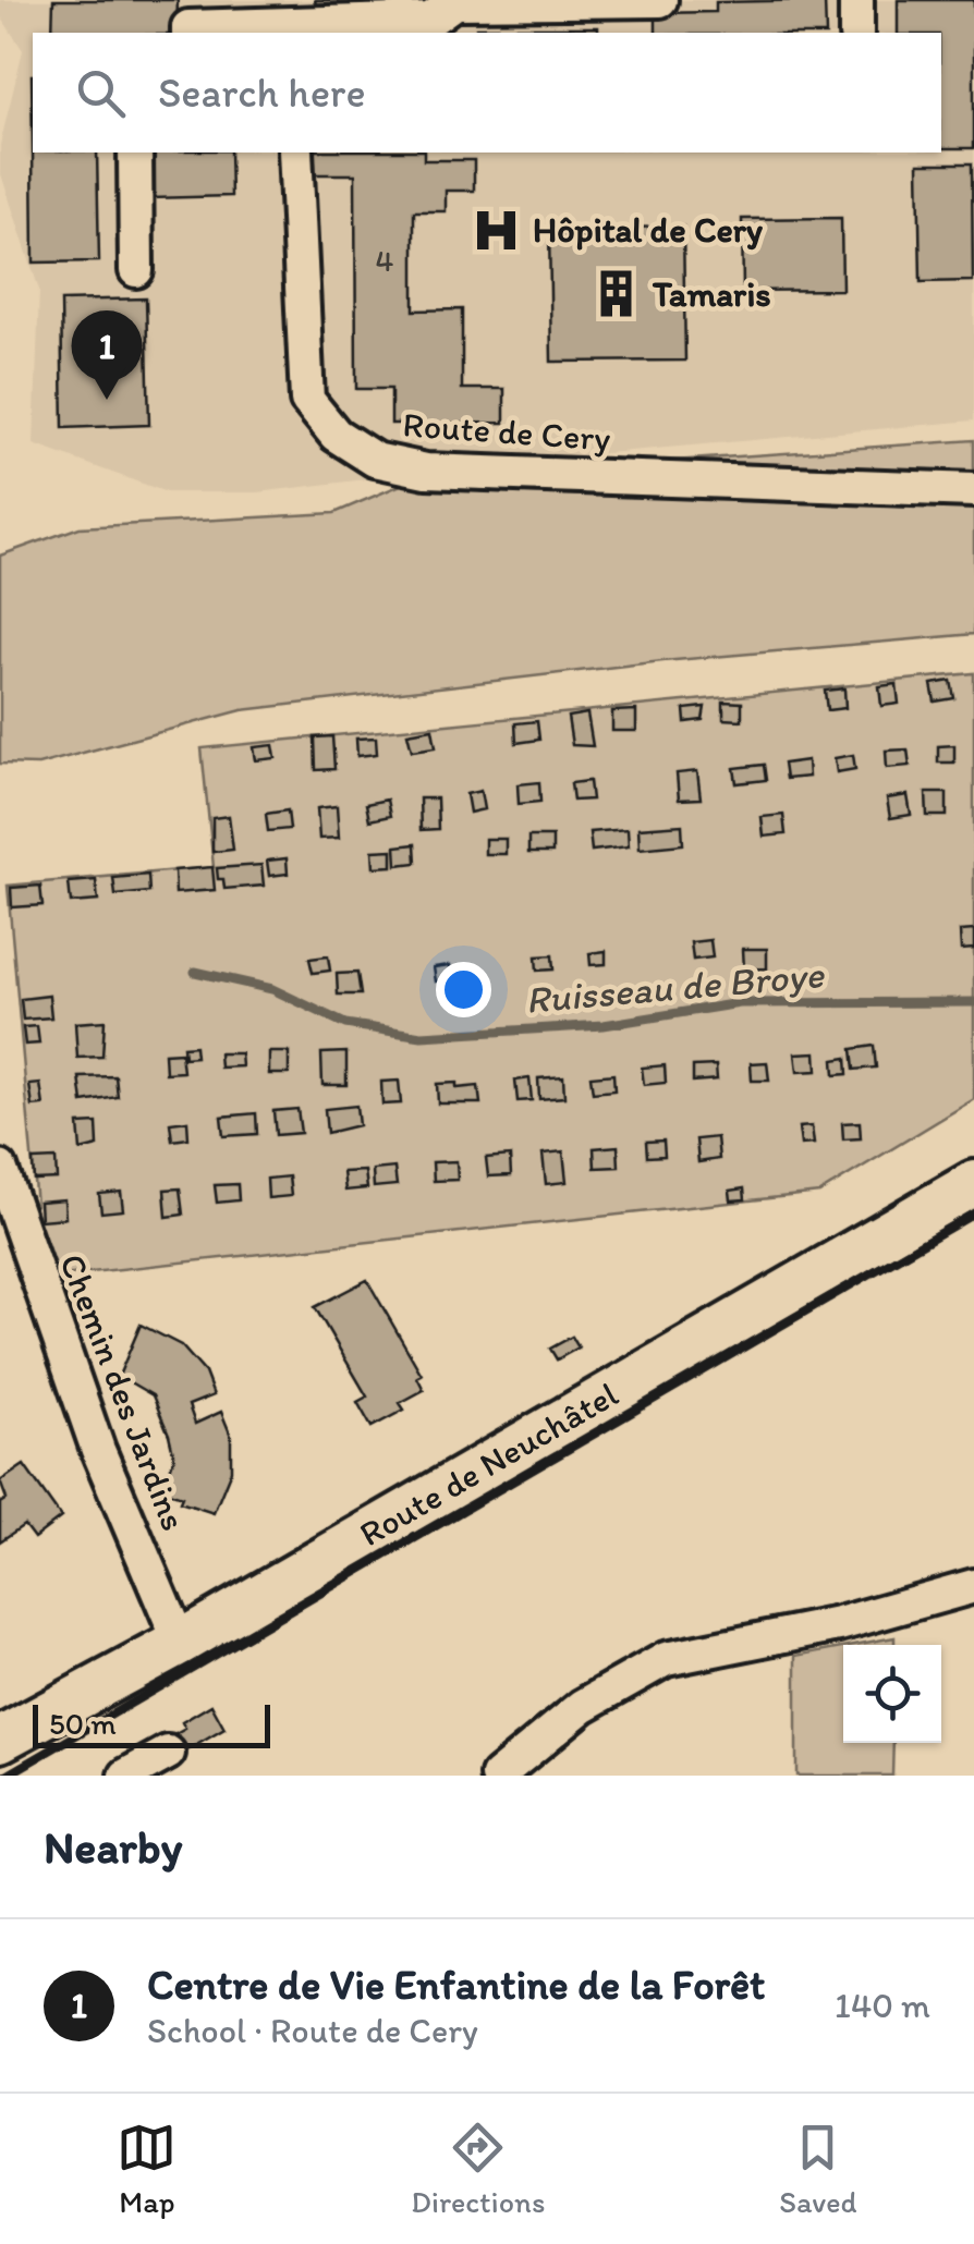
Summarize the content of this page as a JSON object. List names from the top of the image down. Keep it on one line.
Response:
{"streets":{"main road":["Route de Neuchâtel"],"street":["Route de Cery","Chemin des Jardins"]},"crossings":[["Chemin des Jardins","Route de Neuchâtel"]],"water":["Ruisseau de Broye"],"places":{"hospital":["Hôpital de Cery"],"building":["Tamaris"]},"house_numbers":["4"],"scale_bar":"50 m","page":{"search":"Search here","pins":"1","scale":"50 m","heading":"Nearby","list":[{"mark":"1","name":"Centre de Vie Enfantine de la Forêt","note":"School · Route de Cery","value":"140 m"}],"nav":["Map","Directions","Saved"]}}
